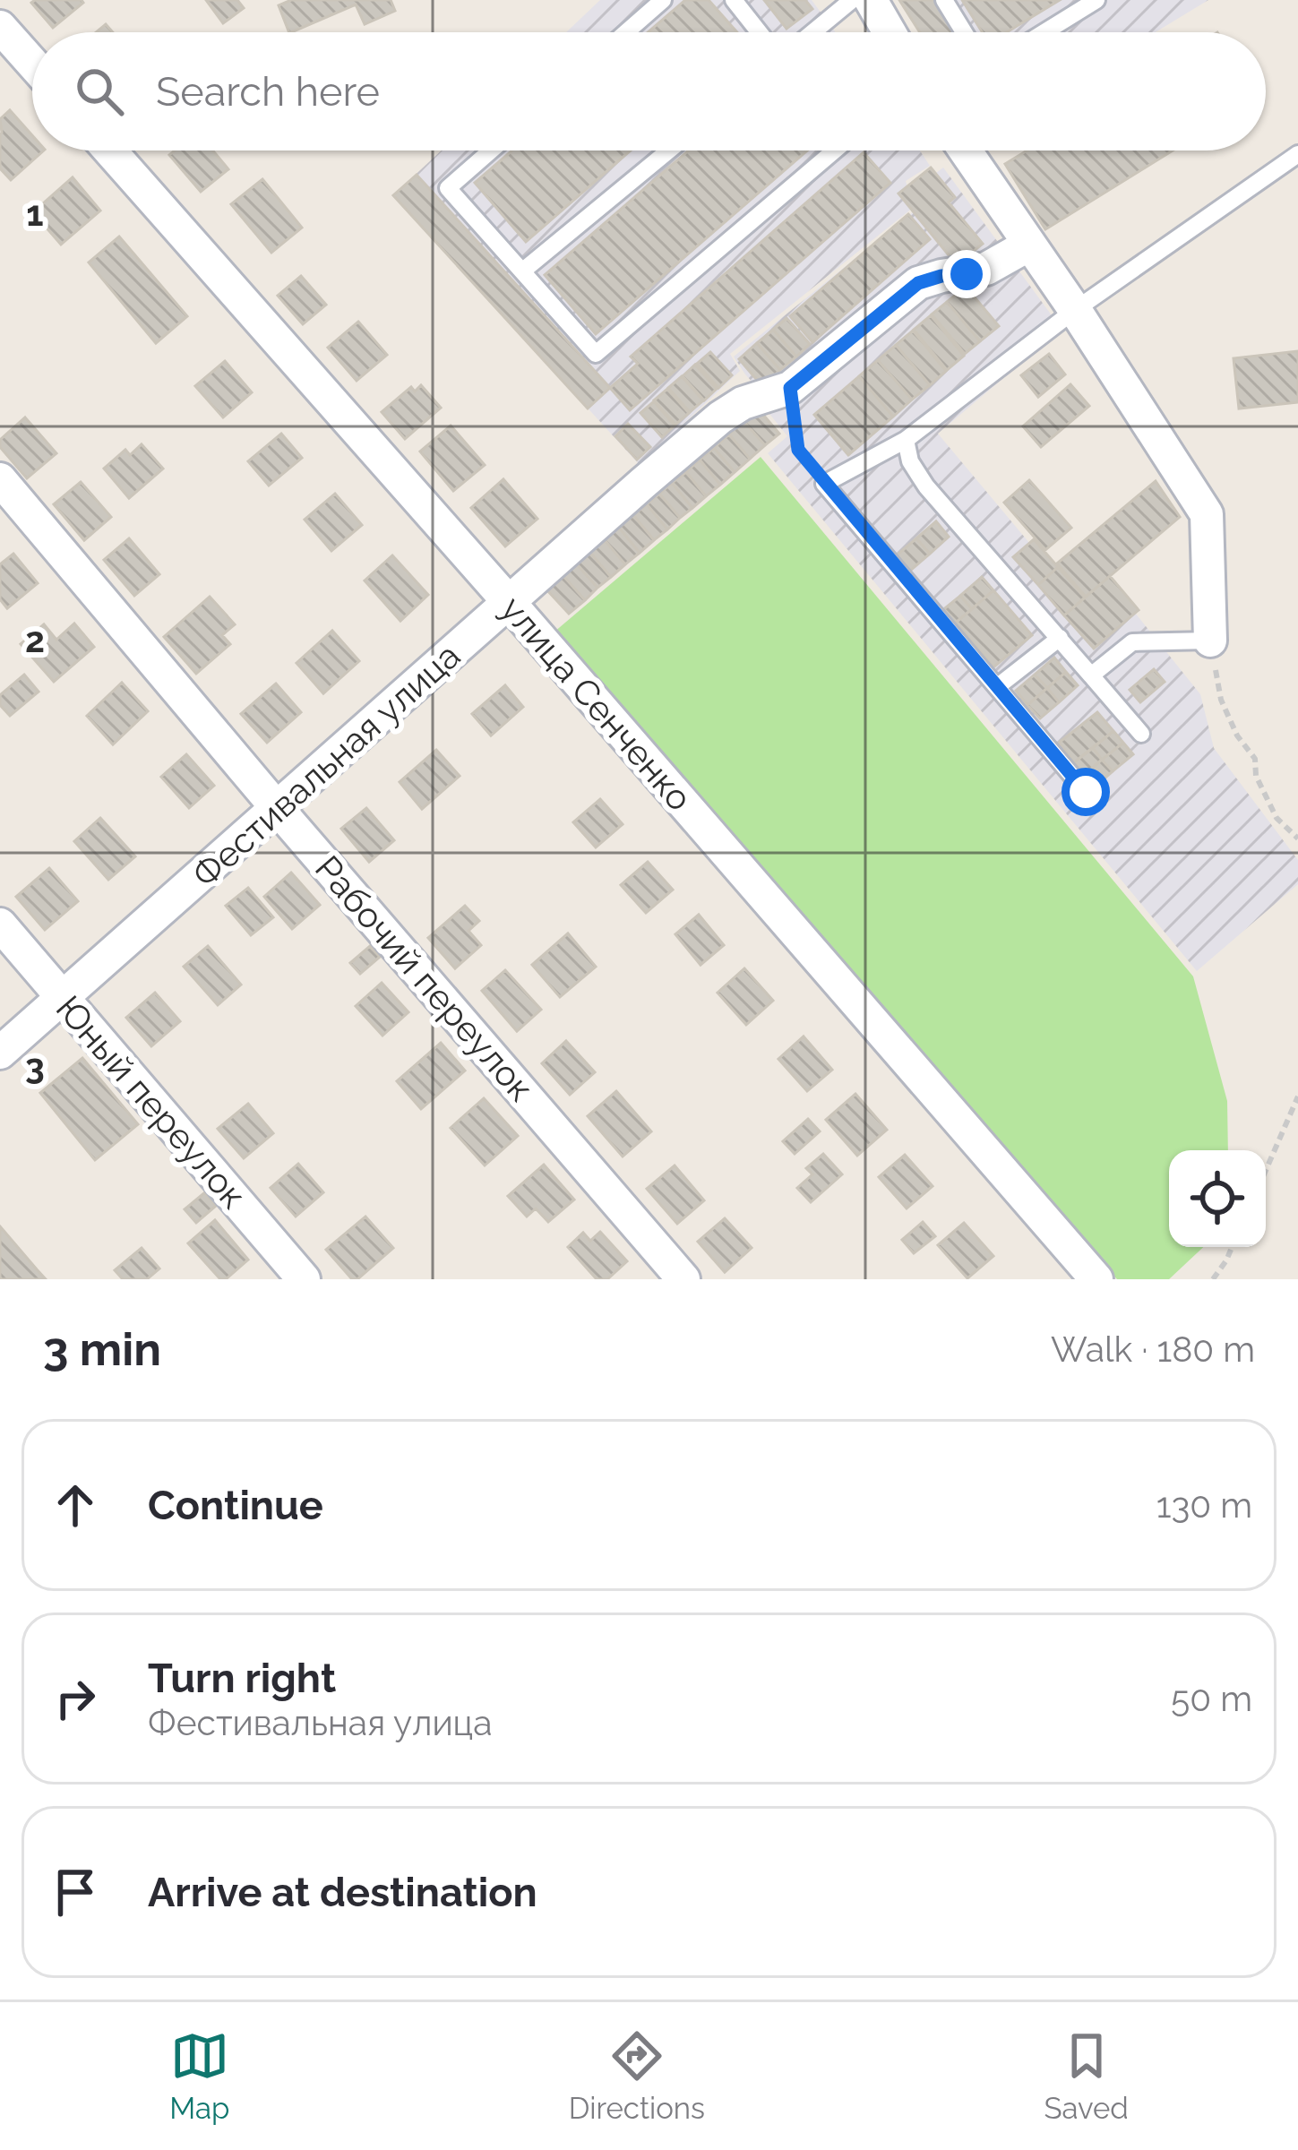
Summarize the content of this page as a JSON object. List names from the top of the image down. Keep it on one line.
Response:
{"streets":{"street":["улица Сенченко","Фестивальная улица","Рабочий переулок","Юный переулок"]},"crossings":[["улица Сенченко","Фестивальная улица"],["Фестивальная улица","Рабочий переулок"],["Фестивальная улица","Юный переулок"]],"page":{"search":"Search here","heading":["3 min","Walk · 180 m"],"list":[["Continue","130 m"],["Turn right","Фестивальная улица","50 m"],"Arrive at destination"],"nav":["Map","Directions","Saved"]},"grid":{"rows":["1","2","3"]}}
